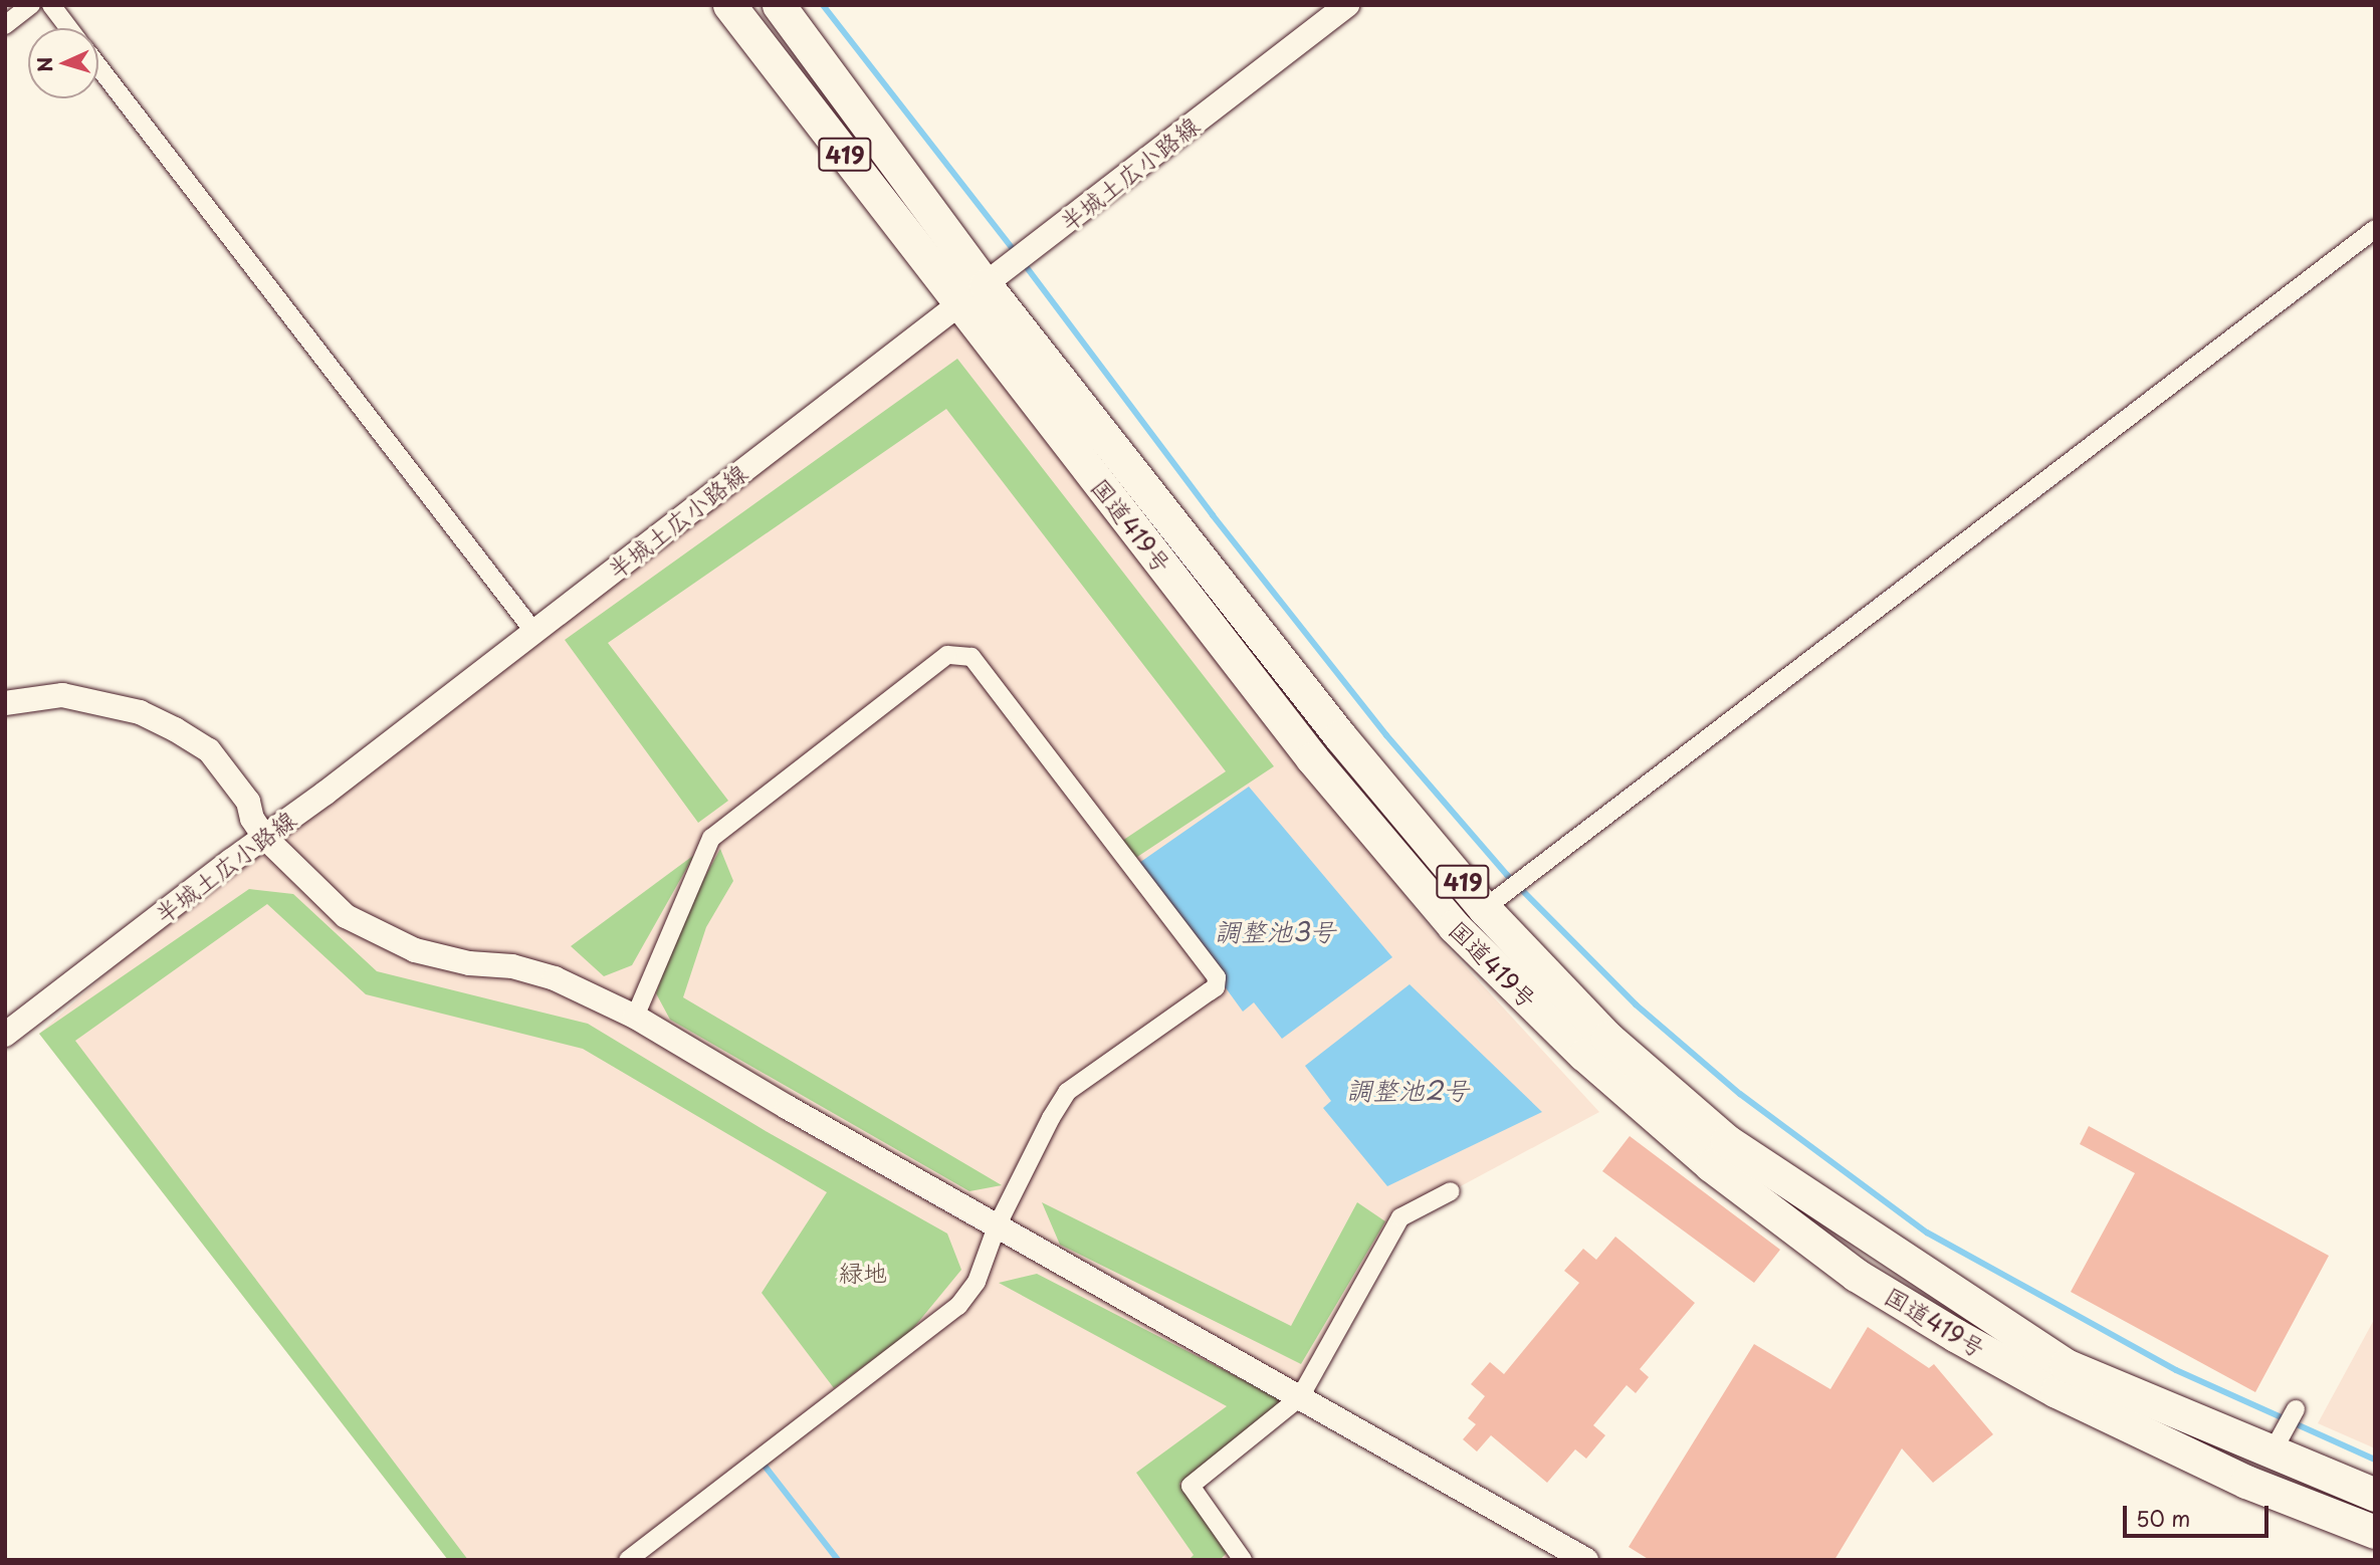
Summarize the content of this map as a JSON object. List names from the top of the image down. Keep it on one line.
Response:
{"streets":{"highway":["419","国道419号"],"street":["半城土広小路線"]},"crossings":[["半城土広小路線","国道419号"]],"water":["調整池3号","調整池2号"],"parks":["緑地"],"scale_bar":"50 m","north":"left"}
